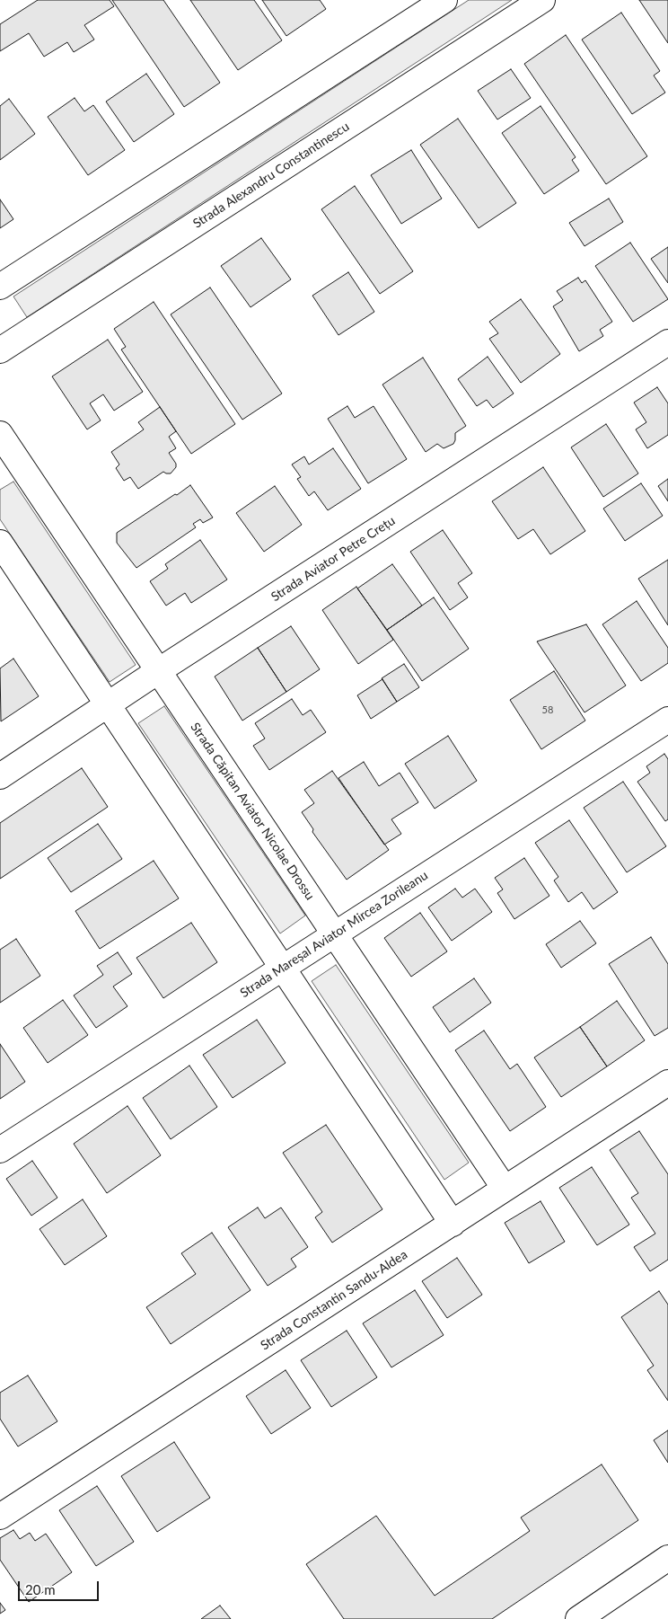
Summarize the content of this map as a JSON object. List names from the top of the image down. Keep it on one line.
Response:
{"streets":{"street":["Strada Alexandru Constantinescu","Strada Aviator Petre Crețu","Strada Căpitan Aviator Nicolae Drossu","Strada Mareșal Aviator Mircea Zorileanu","Strada Constantin Sandu-Aldea"]},"crossings":[["Strada Aviator Petre Crețu","Strada Căpitan Aviator Nicolae Drossu"],["Strada Căpitan Aviator Nicolae Drossu","Strada Mareșal Aviator Mircea Zorileanu"],["Strada Căpitan Aviator Nicolae Drossu","Strada Constantin Sandu-Aldea"]],"house_numbers":["58"],"scale_bar":"20 m"}
